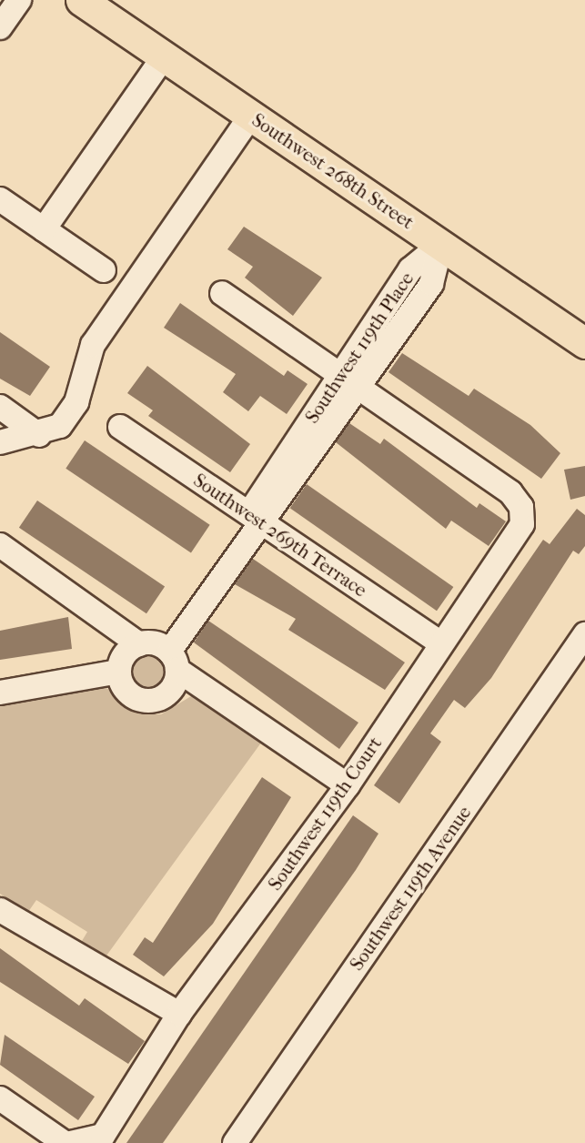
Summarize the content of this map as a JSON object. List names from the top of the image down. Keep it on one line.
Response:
{"streets":{"main road":["Southwest 268th Street"],"street":["Southwest 119th Place","Southwest 269th Terrace","Southwest 119th Court","Southwest 119th Avenue"]},"crossings":[["Southwest 268th Street","Southwest 119th Place"],["Southwest 119th Place","Southwest 269th Terrace"],["Southwest 119th Place","Southwest 119th Court"],["Southwest 269th Terrace","Southwest 119th Court"]]}
